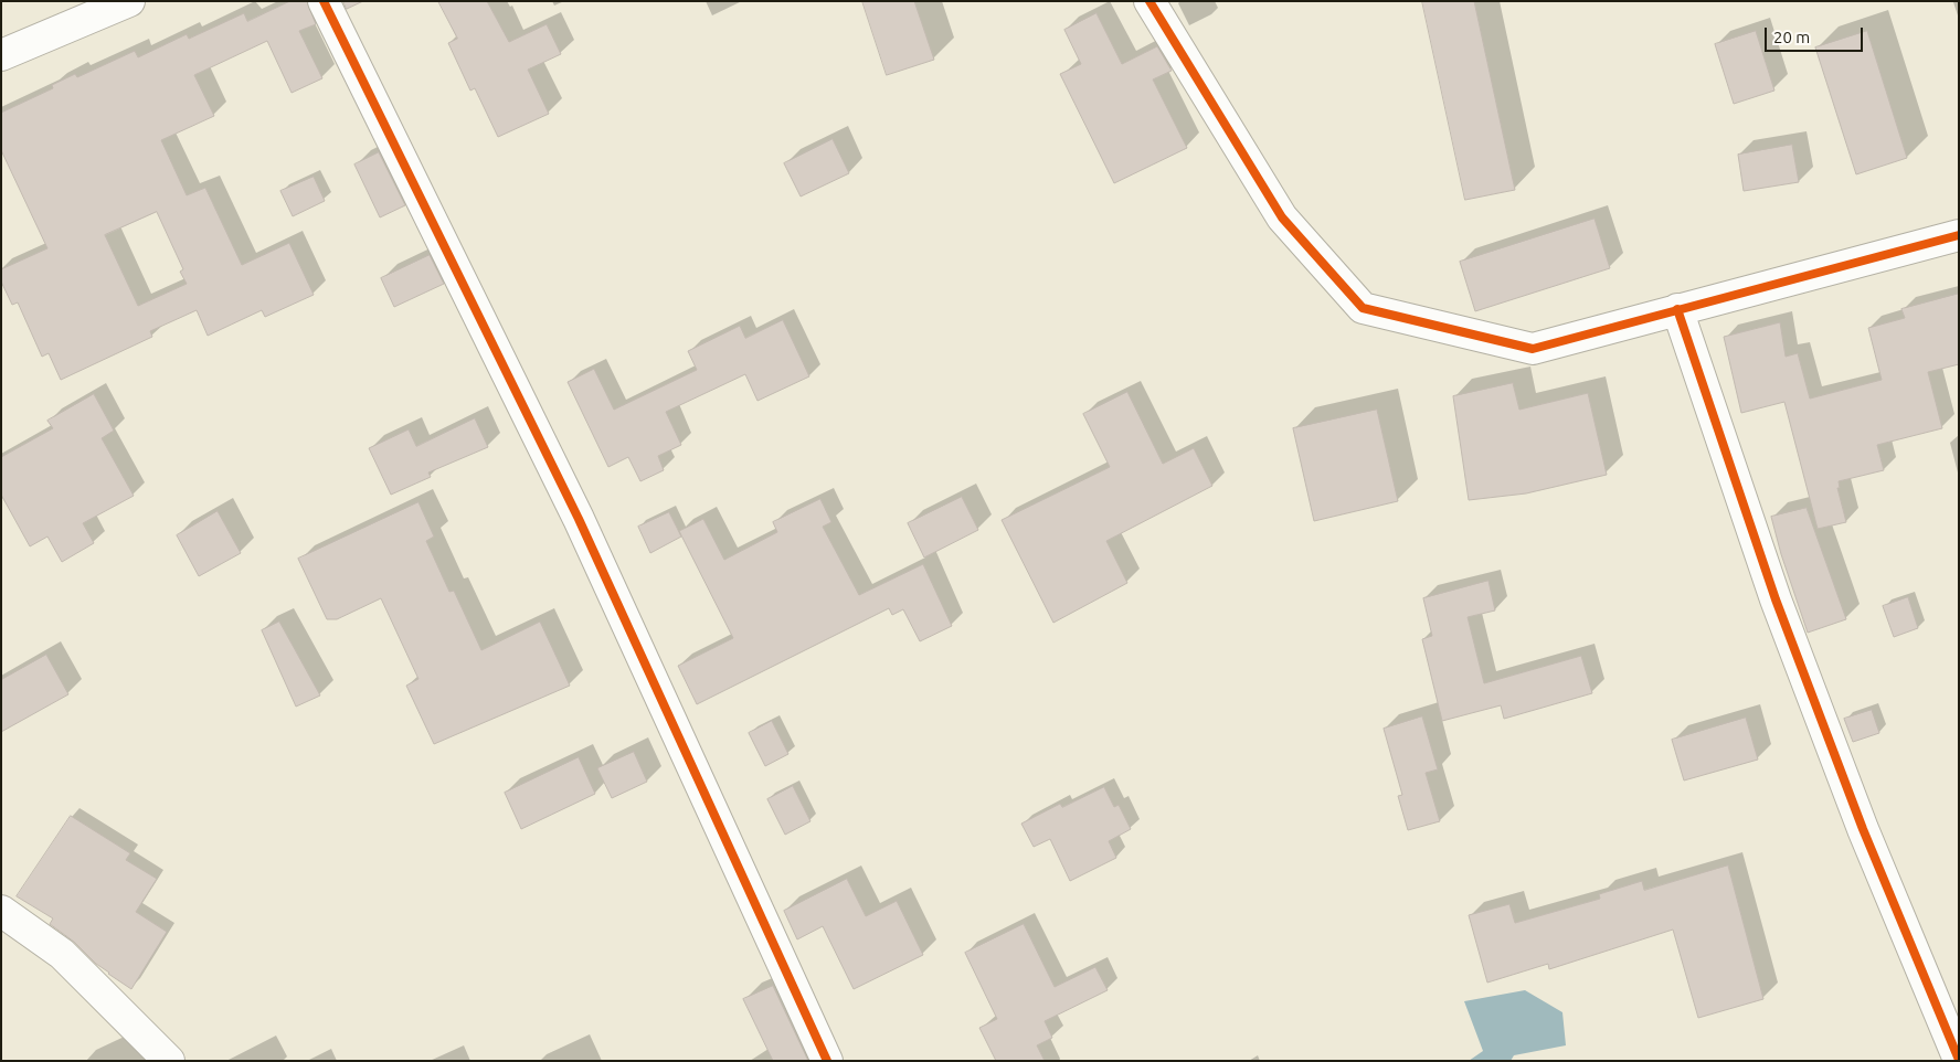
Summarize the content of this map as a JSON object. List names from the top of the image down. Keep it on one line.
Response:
{"scale_bar":"20 m"}
